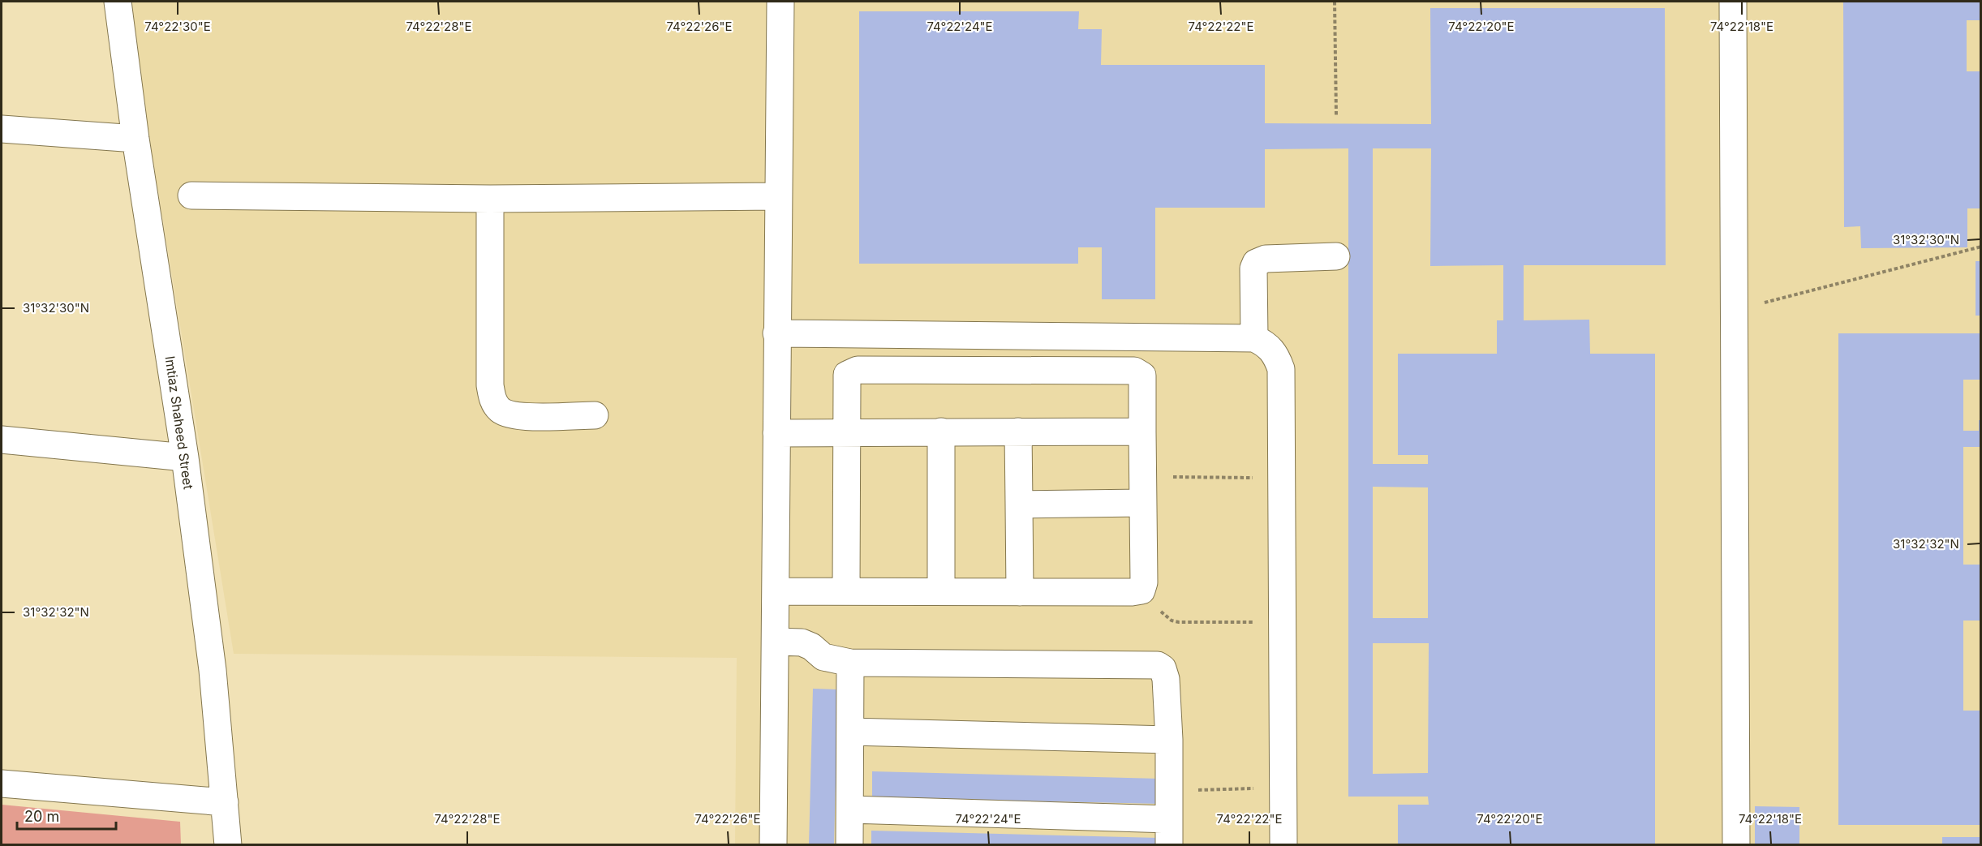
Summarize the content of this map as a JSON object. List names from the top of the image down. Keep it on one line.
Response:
{"streets":{"street":["Imtiaz Shaheed Street"]},"scale_bar":"20 m","coordinates":["74°22'30\"E","74°22'28\"E","74°22'26\"E","74°22'24\"E","74°22'22\"E","74°22'20\"E","74°22'18\"E","31°32'30\"N","31°32'32\"N"]}
